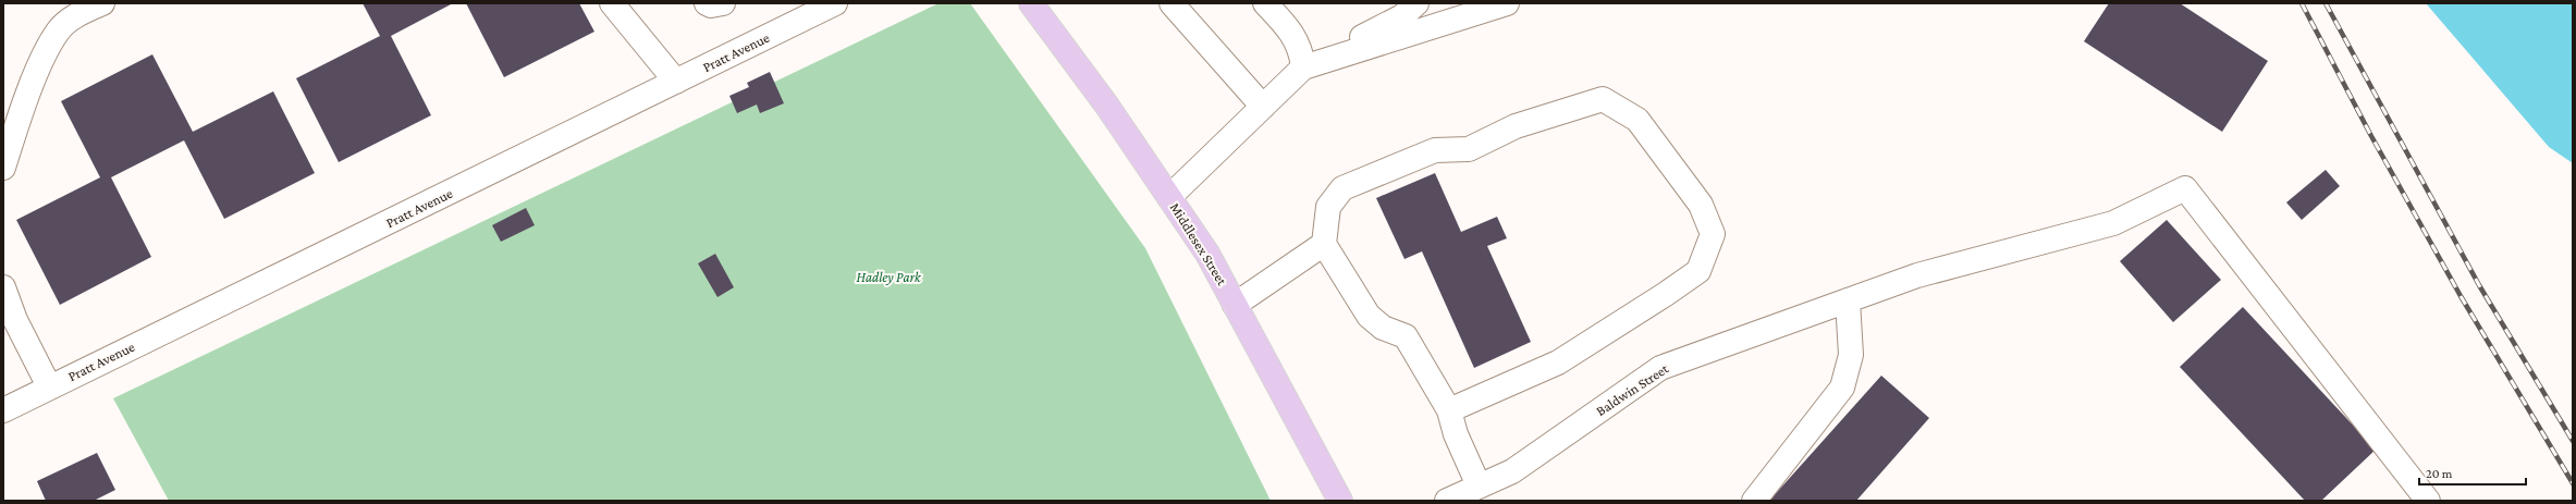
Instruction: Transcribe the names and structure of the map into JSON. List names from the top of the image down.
{
  "streets": {
    "main road": ["Middlesex Street"],
    "street": ["Pratt Avenue", "Baldwin Street"]
  },
  "parks": ["Hadley Park"],
  "scale_bar": "20 m"
}
